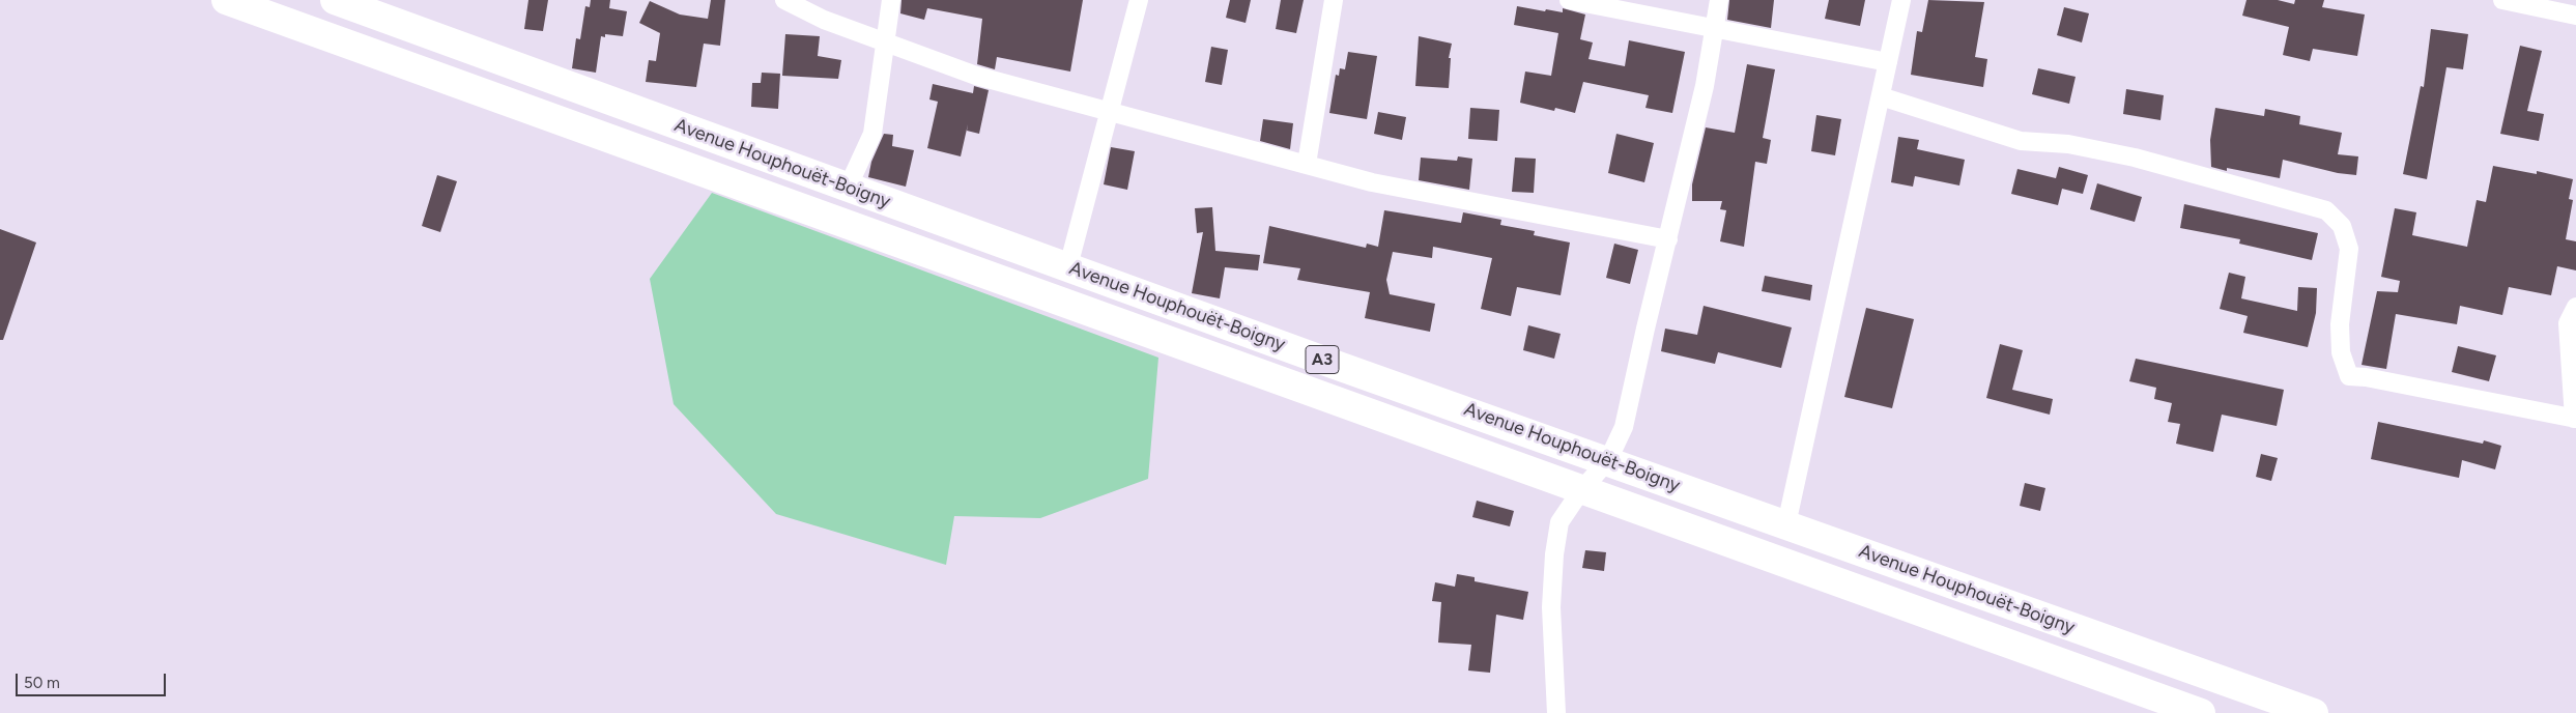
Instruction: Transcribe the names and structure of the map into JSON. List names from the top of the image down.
{
  "streets": {
    "highway": ["Avenue Houphouët-Boigny", "A3"]
  },
  "scale_bar": "50 m"
}
